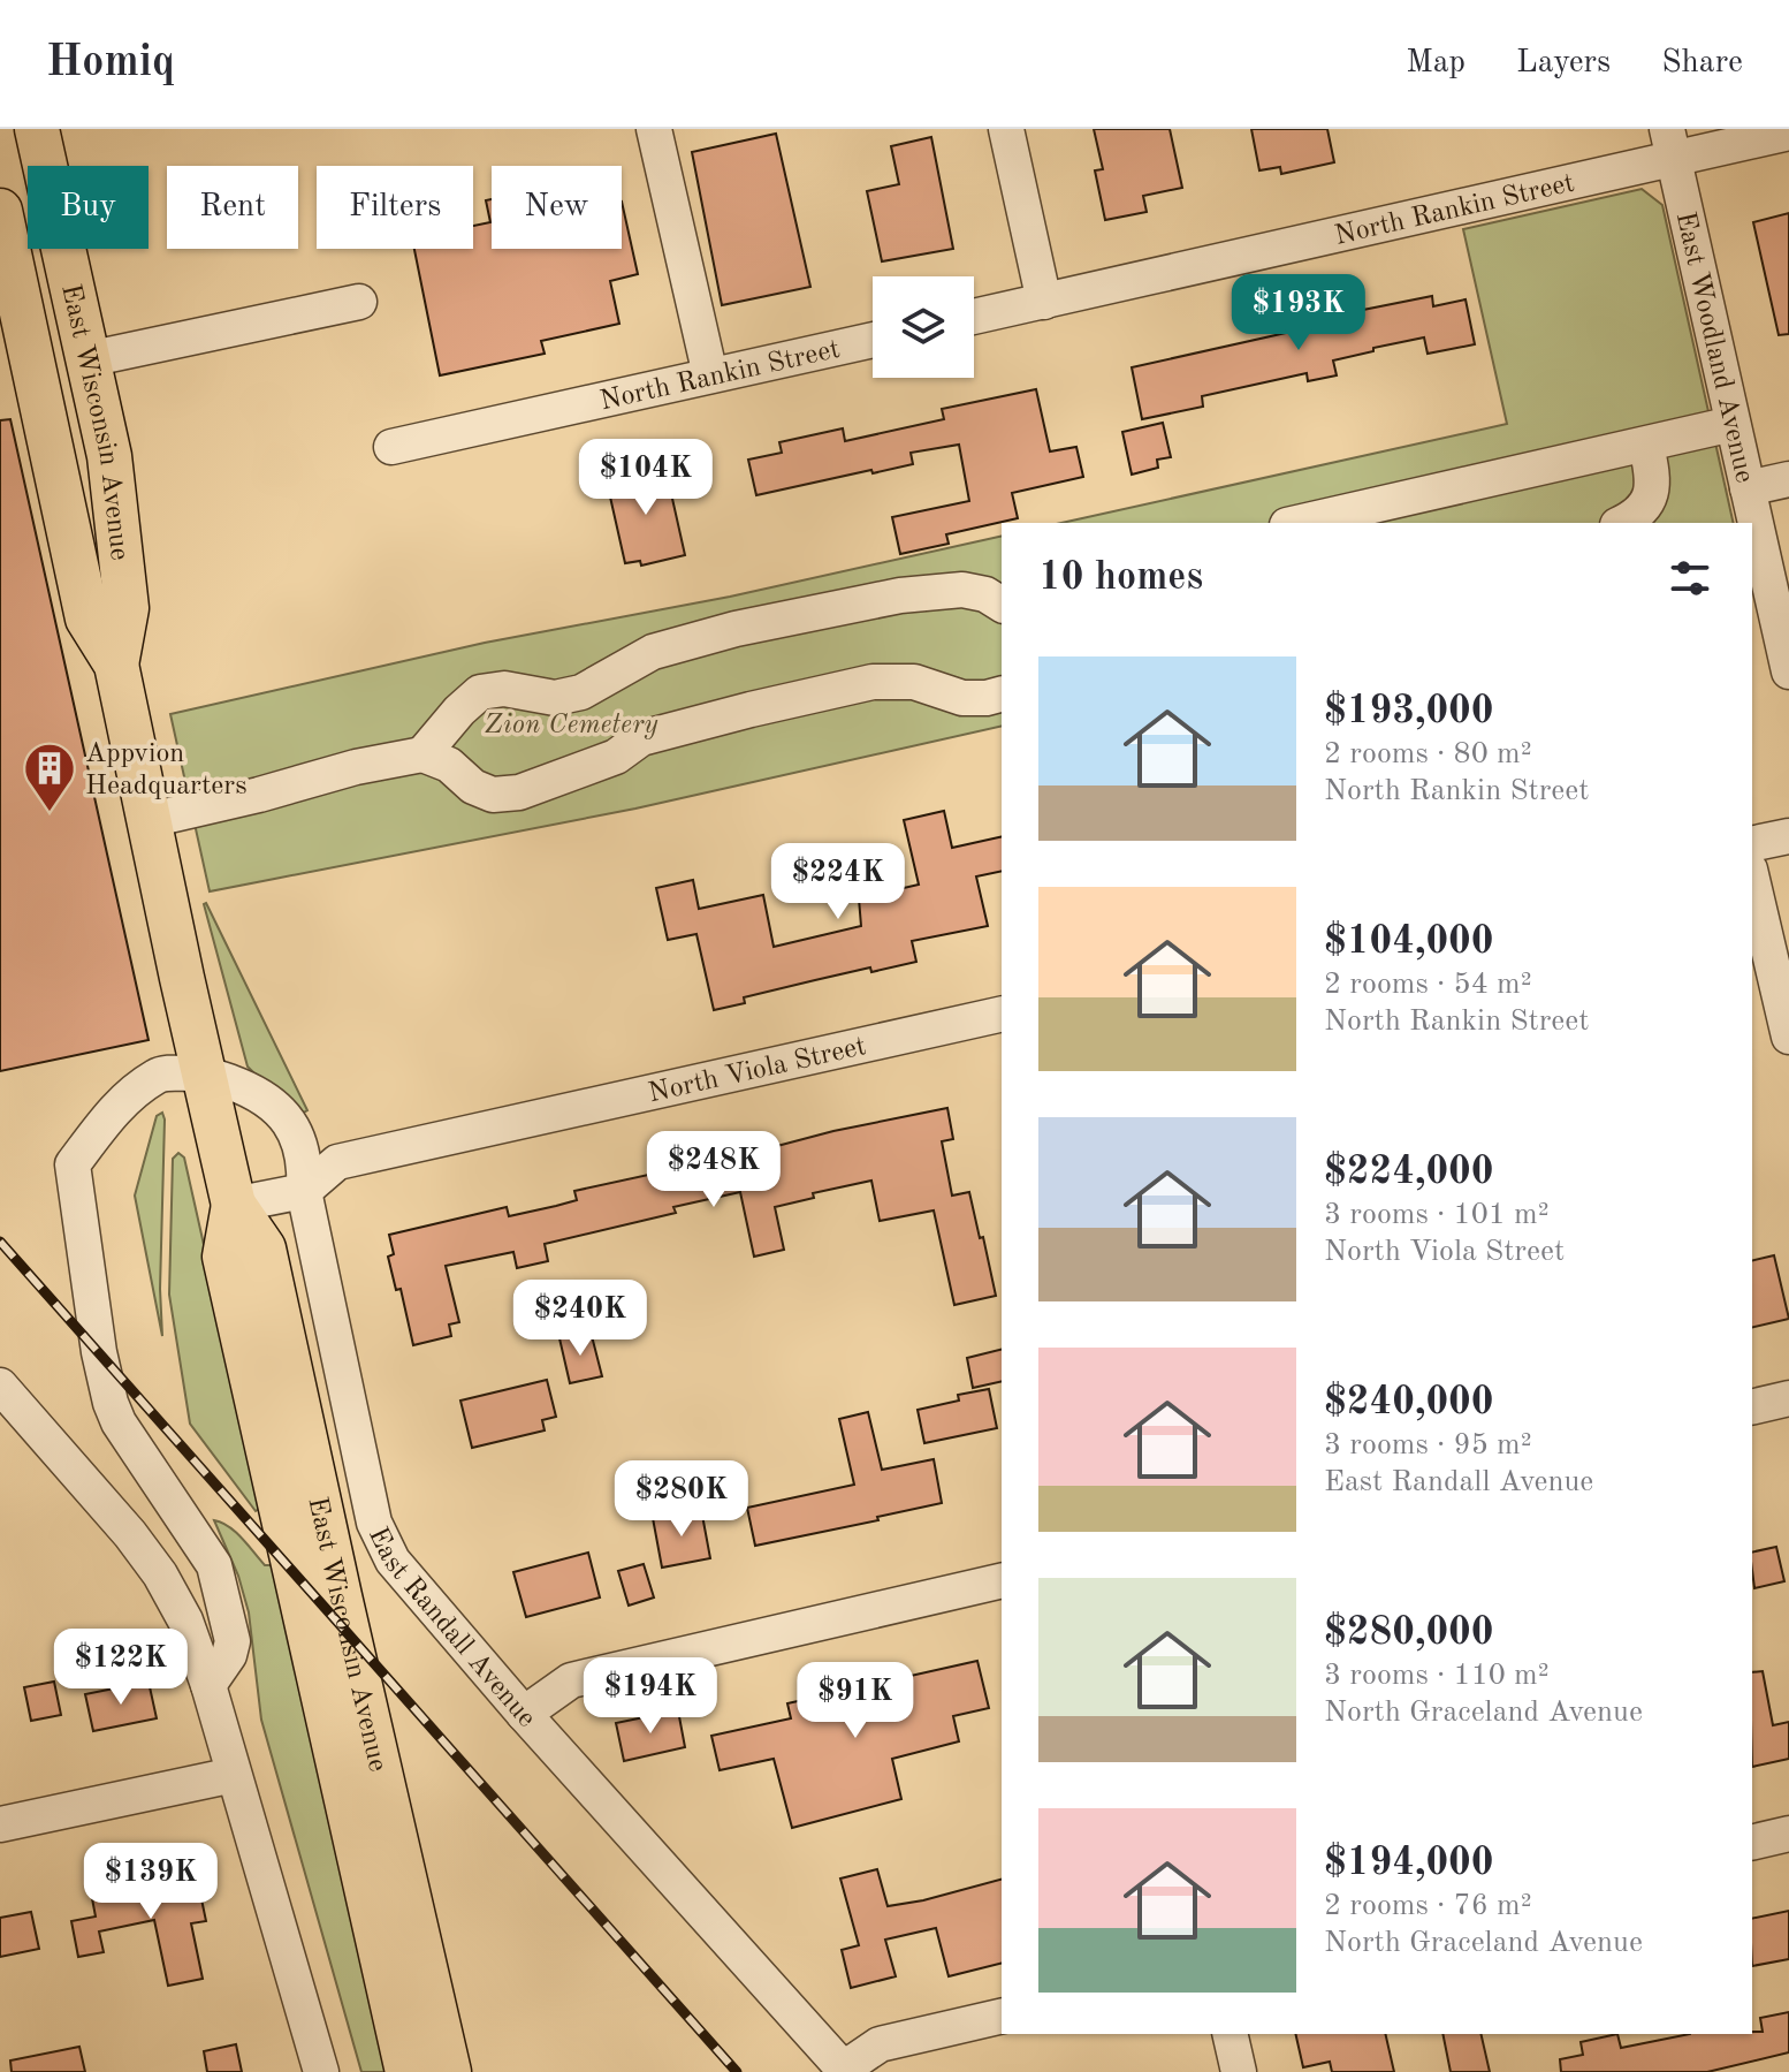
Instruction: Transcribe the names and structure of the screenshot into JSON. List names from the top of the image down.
{
  "streets": {
    "main road": ["East Wisconsin Avenue"],
    "street": [
      "North Rankin Street",
      "East Woodland Avenue",
      "North Viola Street",
      "East Randall Avenue"
    ]
  },
  "crossings": [
    ["North Rankin Street", "East Woodland Avenue"],
    ["North Viola Street", "East Randall Avenue"]
  ],
  "parks": ["Zion Cemetery"],
  "places": {
    "building": ["Appvion Headquarters"]
  },
  "page": {
    "header": "Homiq",
    "nav": ["Map", "Layers", "Share"],
    "chip": [
      "Buy",
      "Rent",
      "Filters",
      "New"
    ],
    "price": [
      "$193K",
      "$104K",
      "$224K",
      "$248K",
      "$240K",
      "$280K",
      "$122K",
      "$194K",
      "$91K",
      "$139K"
    ],
    "heading": "10 homes",
    "list": [
      {
        "name": "$193,000",
        "note": "2 rooms · 80 m² · North Rankin Street"
      },
      {
        "name": "$104,000",
        "note": "2 rooms · 54 m² · North Rankin Street"
      },
      {
        "name": "$224,000",
        "note": "3 rooms · 101 m² · North Viola Street"
      },
      {
        "name": "$240,000",
        "note": "3 rooms · 95 m² · East Randall Avenue"
      },
      {
        "name": "$280,000",
        "note": "3 rooms · 110 m² · North Graceland Avenue"
      },
      {
        "name": "$194,000",
        "note": "2 rooms · 76 m² · North Graceland Avenue"
      }
    ]
  }
}
